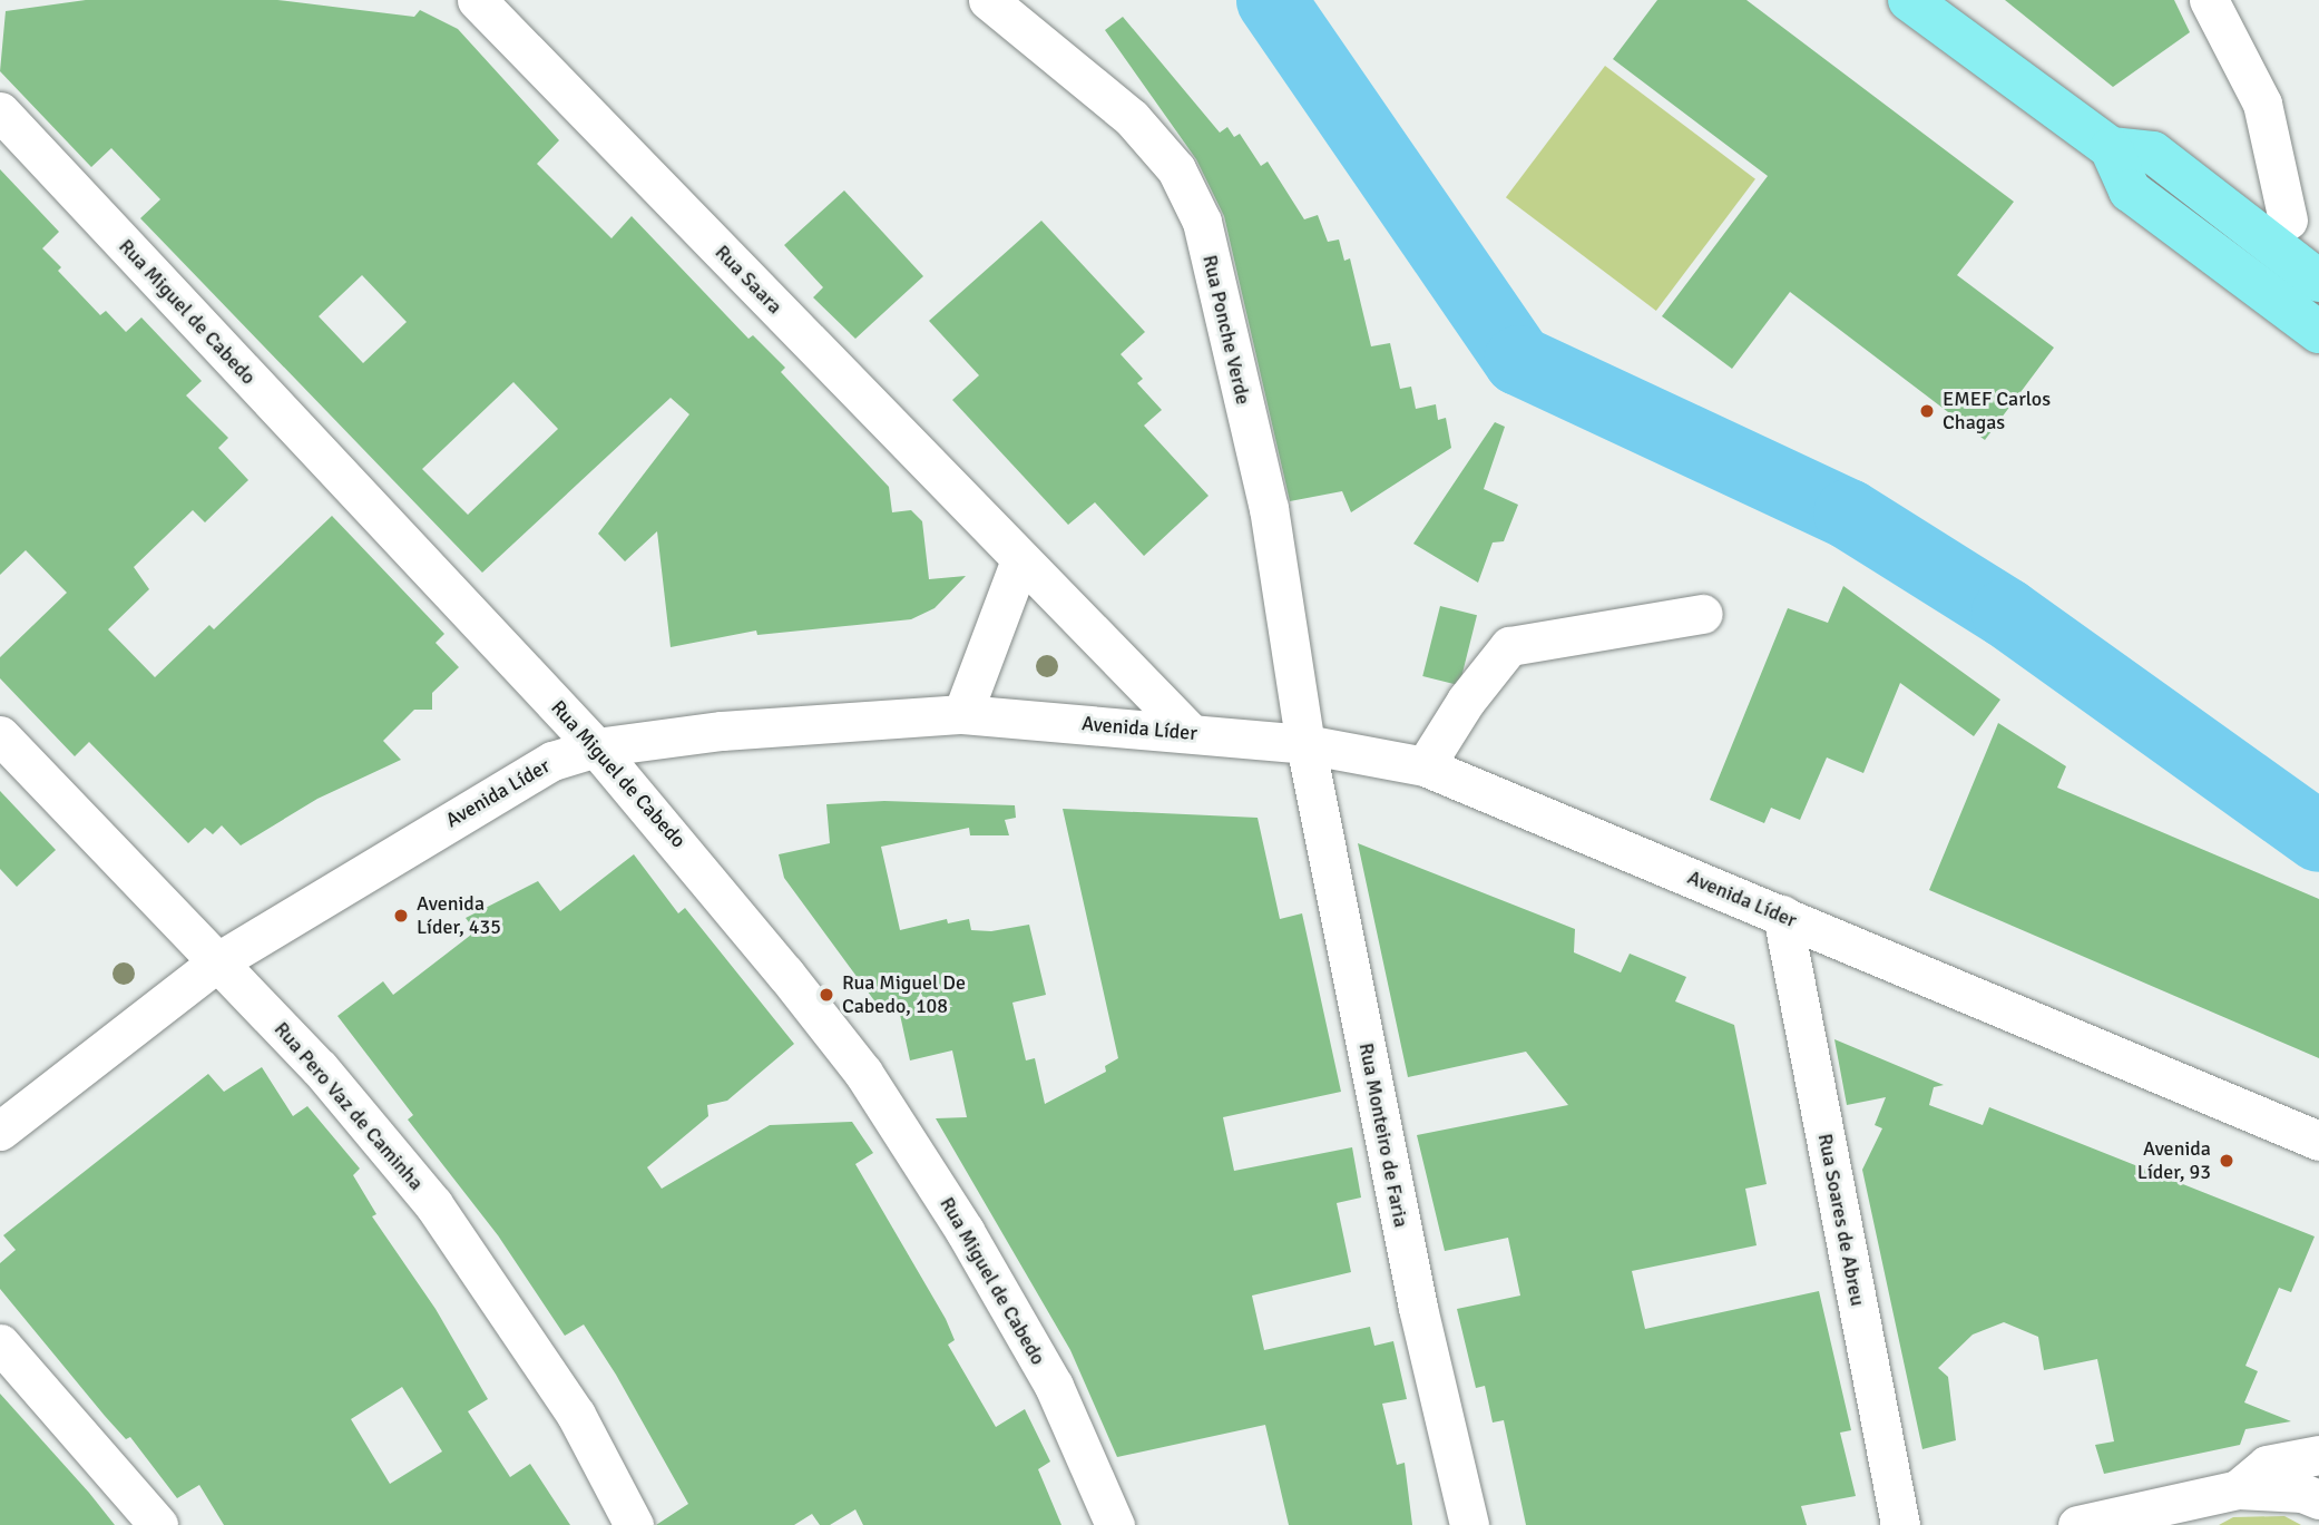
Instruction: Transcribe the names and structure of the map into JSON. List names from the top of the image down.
{
  "streets": {
    "street": [
      "Rua Saara",
      "Rua Miguel de Cabedo",
      "Rua Ponche Verde",
      "Avenida Líder",
      "Rua Pero Vaz de Caminha",
      "Rua Monteiro de Faria",
      "Rua Soares de Abreu"
    ]
  },
  "crossings": [
    ["Rua Saara", "Avenida Líder"],
    ["Rua Miguel de Cabedo", "Avenida Líder"],
    ["Rua Ponche Verde", "Avenida Líder"],
    ["Rua Ponche Verde", "Rua Monteiro de Faria"],
    ["Avenida Líder", "Rua Pero Vaz de Caminha"],
    ["Avenida Líder", "Rua Monteiro de Faria"],
    ["Avenida Líder", "Rua Soares de Abreu"]
  ],
  "places": [
    "EMEF Carlos Chagas",
    "Avenida Líder, 435",
    "Rua Miguel De Cabedo, 108",
    "Avenida Líder, 93"
  ]
}
